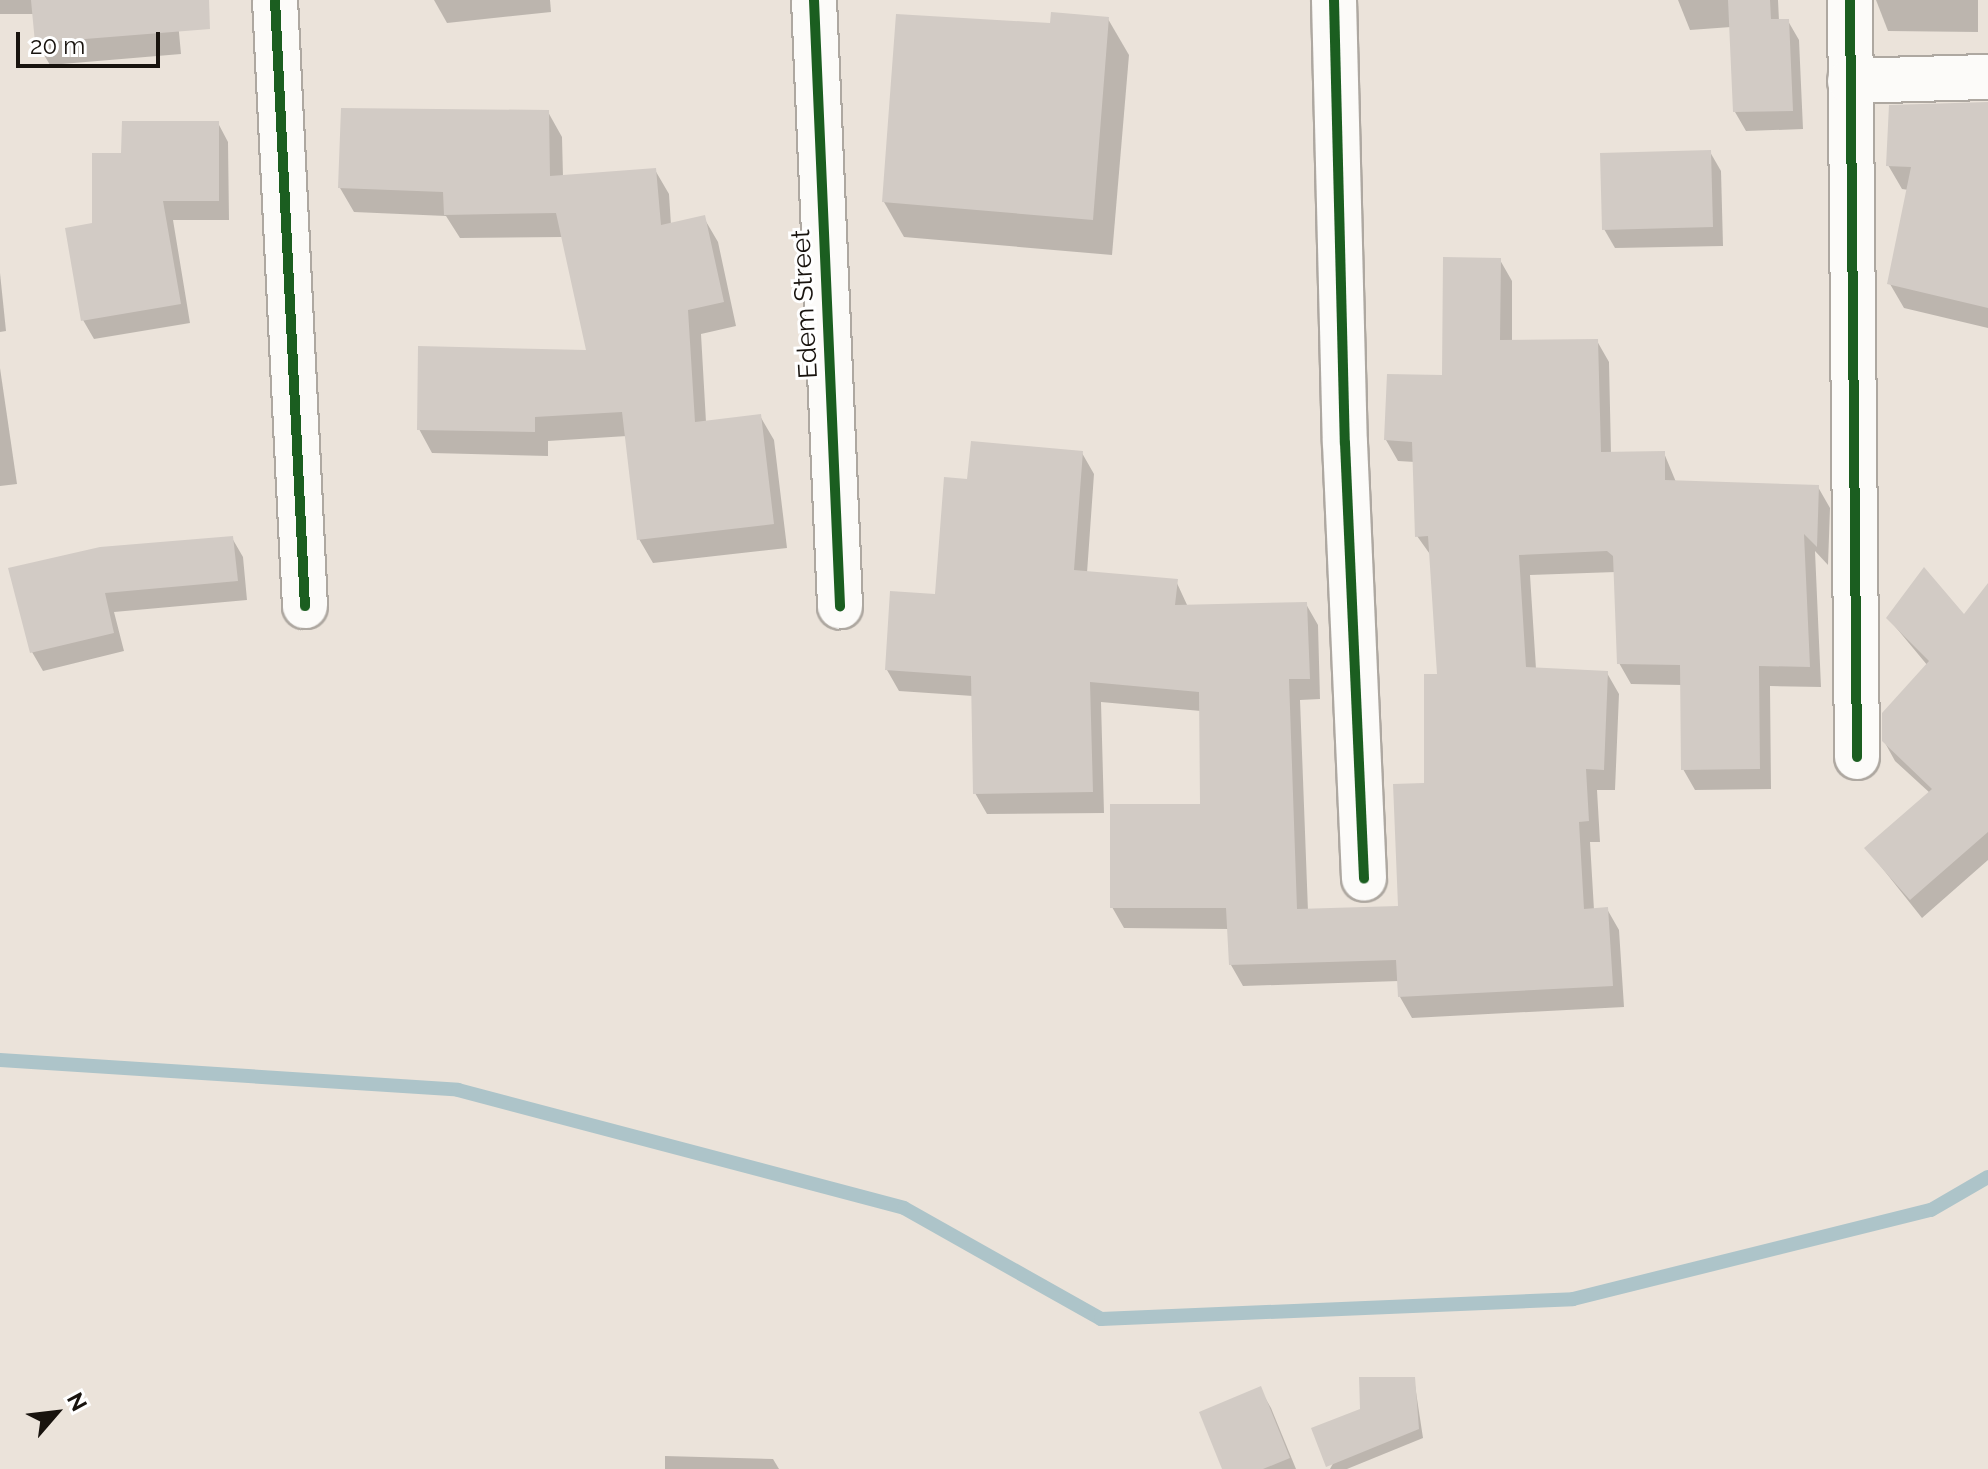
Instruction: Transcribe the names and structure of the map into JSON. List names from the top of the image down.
{
  "streets": {
    "street": ["Edem Street"]
  },
  "scale_bar": "20 m",
  "north": "top right"
}
